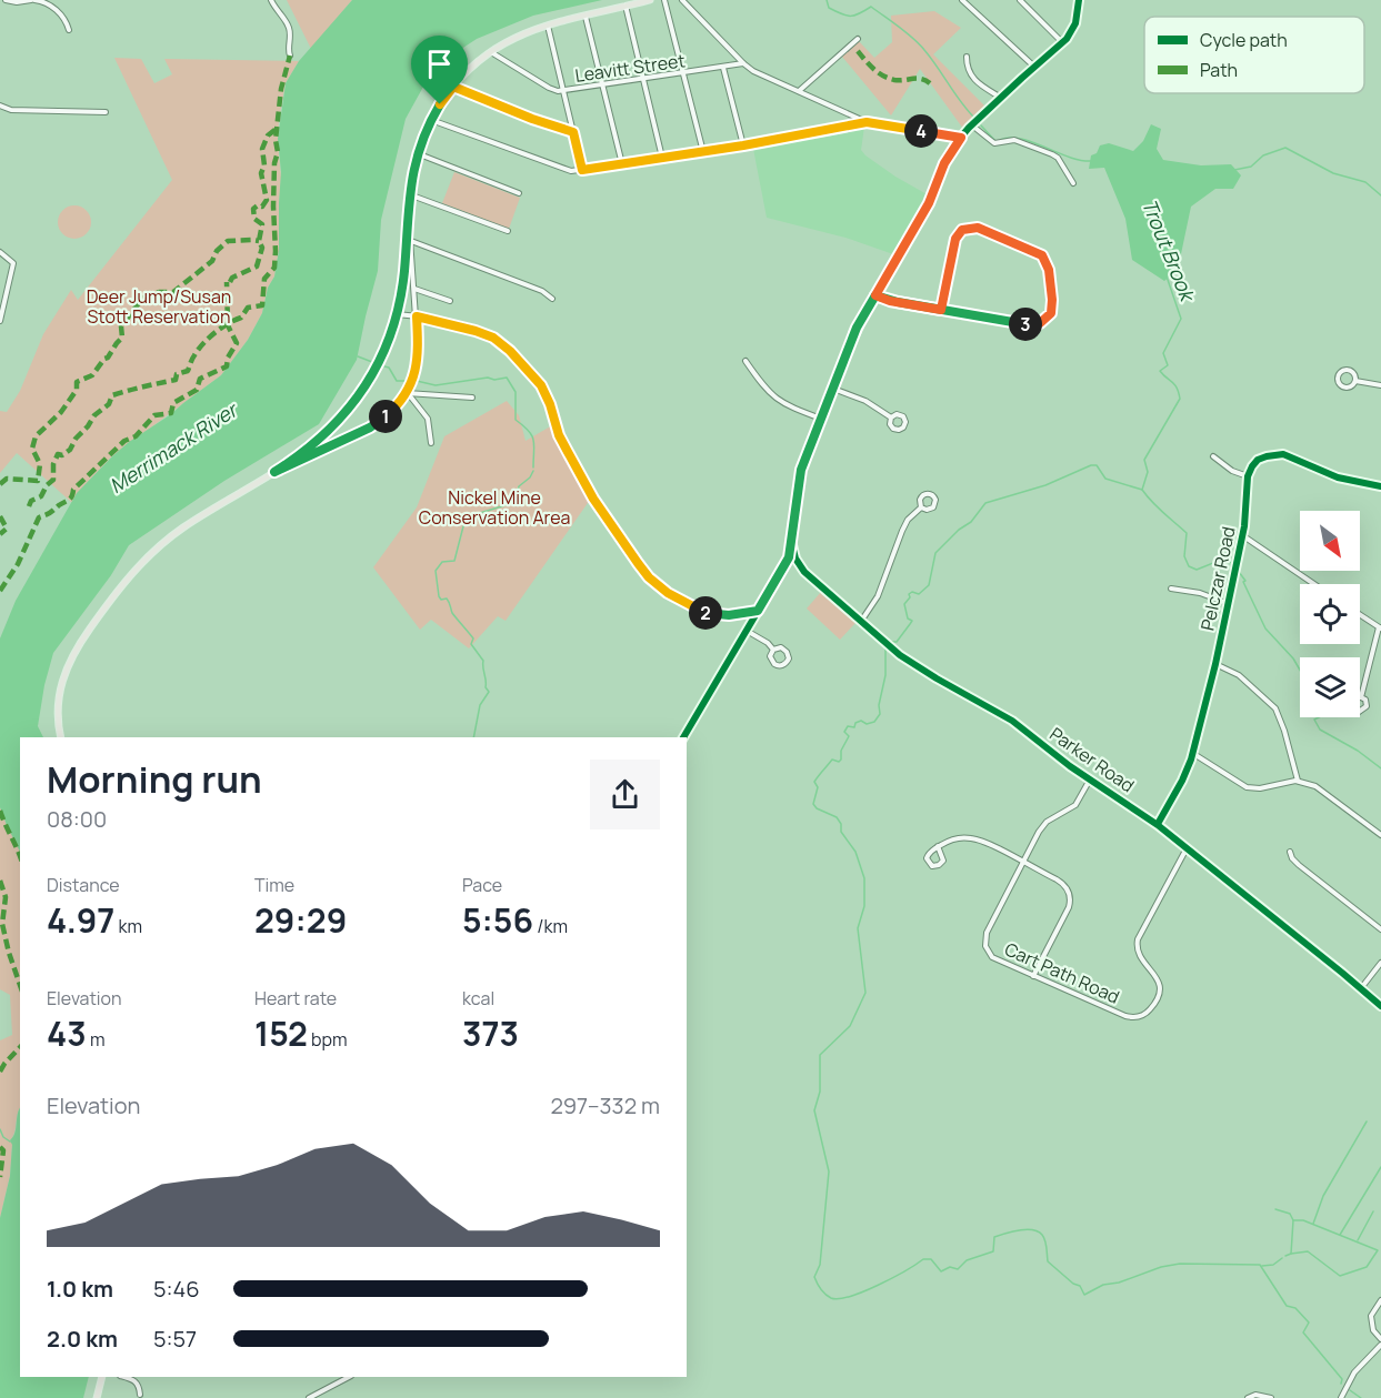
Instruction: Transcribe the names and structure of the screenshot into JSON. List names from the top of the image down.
{
  "streets": {
    "street": [
      "Leavitt Street",
      "Pelczar Road",
      "Parker Road",
      "Cart Path Road"
    ]
  },
  "crossings": [
    ["Pelczar Road", "Parker Road"],
    ["Parker Road", "Cart Path Road"]
  ],
  "water": ["Trout Brook", "Merrimack River"],
  "parks": ["Deer Jump/Susan Stott Reservation", "Nickel Mine Conservation Area"],
  "legend": ["Cycle path", "Path"],
  "north": "bottom right",
  "page": {
    "pins": [
      "4",
      "3",
      "1",
      "2"
    ],
    "heading": ["Morning run", "08:00"],
    "stats": [
      ["Distance", "4.97 km"],
      ["Time", "29:29"],
      ["Pace", "5:56 /km"],
      ["Elevation", "43 m"],
      ["Heart rate", "152 bpm"],
      ["kcal", "373"]
    ],
    "chart": ["Elevation", "297–332 m"],
    "list": [
      {
        "name": "1.0 km",
        "note": "5:46"
      },
      {
        "name": "2.0 km",
        "note": "5:57"
      }
    ]
  }
}
